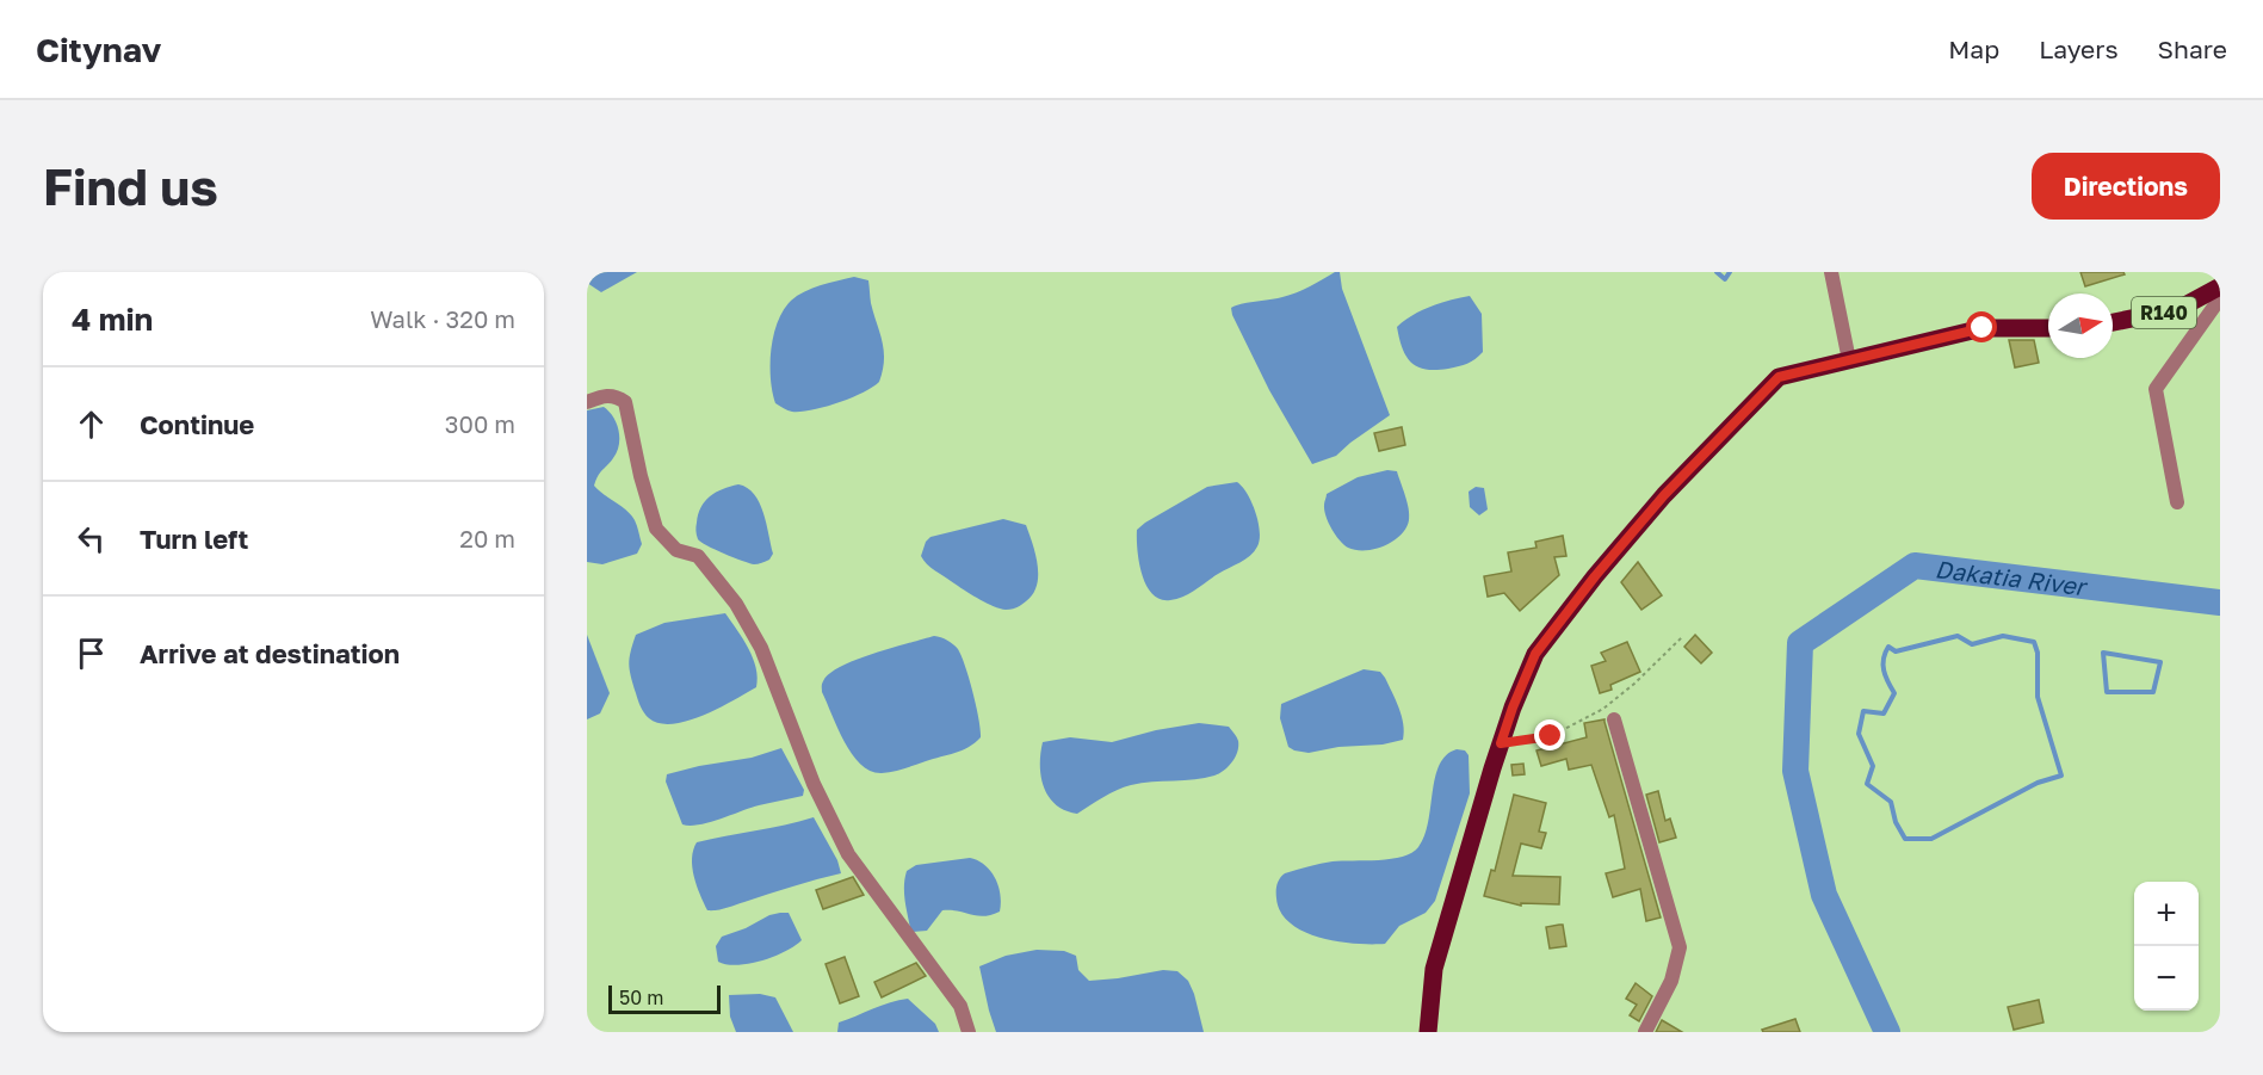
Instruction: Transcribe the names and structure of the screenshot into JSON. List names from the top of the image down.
{
  "streets": {
    "main road": ["R140"]
  },
  "water": ["Dakatia River"],
  "scale_bar": "50 m",
  "north": "right",
  "page": {
    "header": "Citynav",
    "nav": ["Map", "Layers", "Share"],
    "buttons": "Directions",
    "title": "Find us",
    "heading": ["4 min", "Walk · 320 m"],
    "list": [
      ["Continue", "300 m"],
      ["Turn left", "20 m"],
      "Arrive at destination"
    ],
    "map_buttons": ["+", "−"],
    "scale": "50 m"
  }
}
